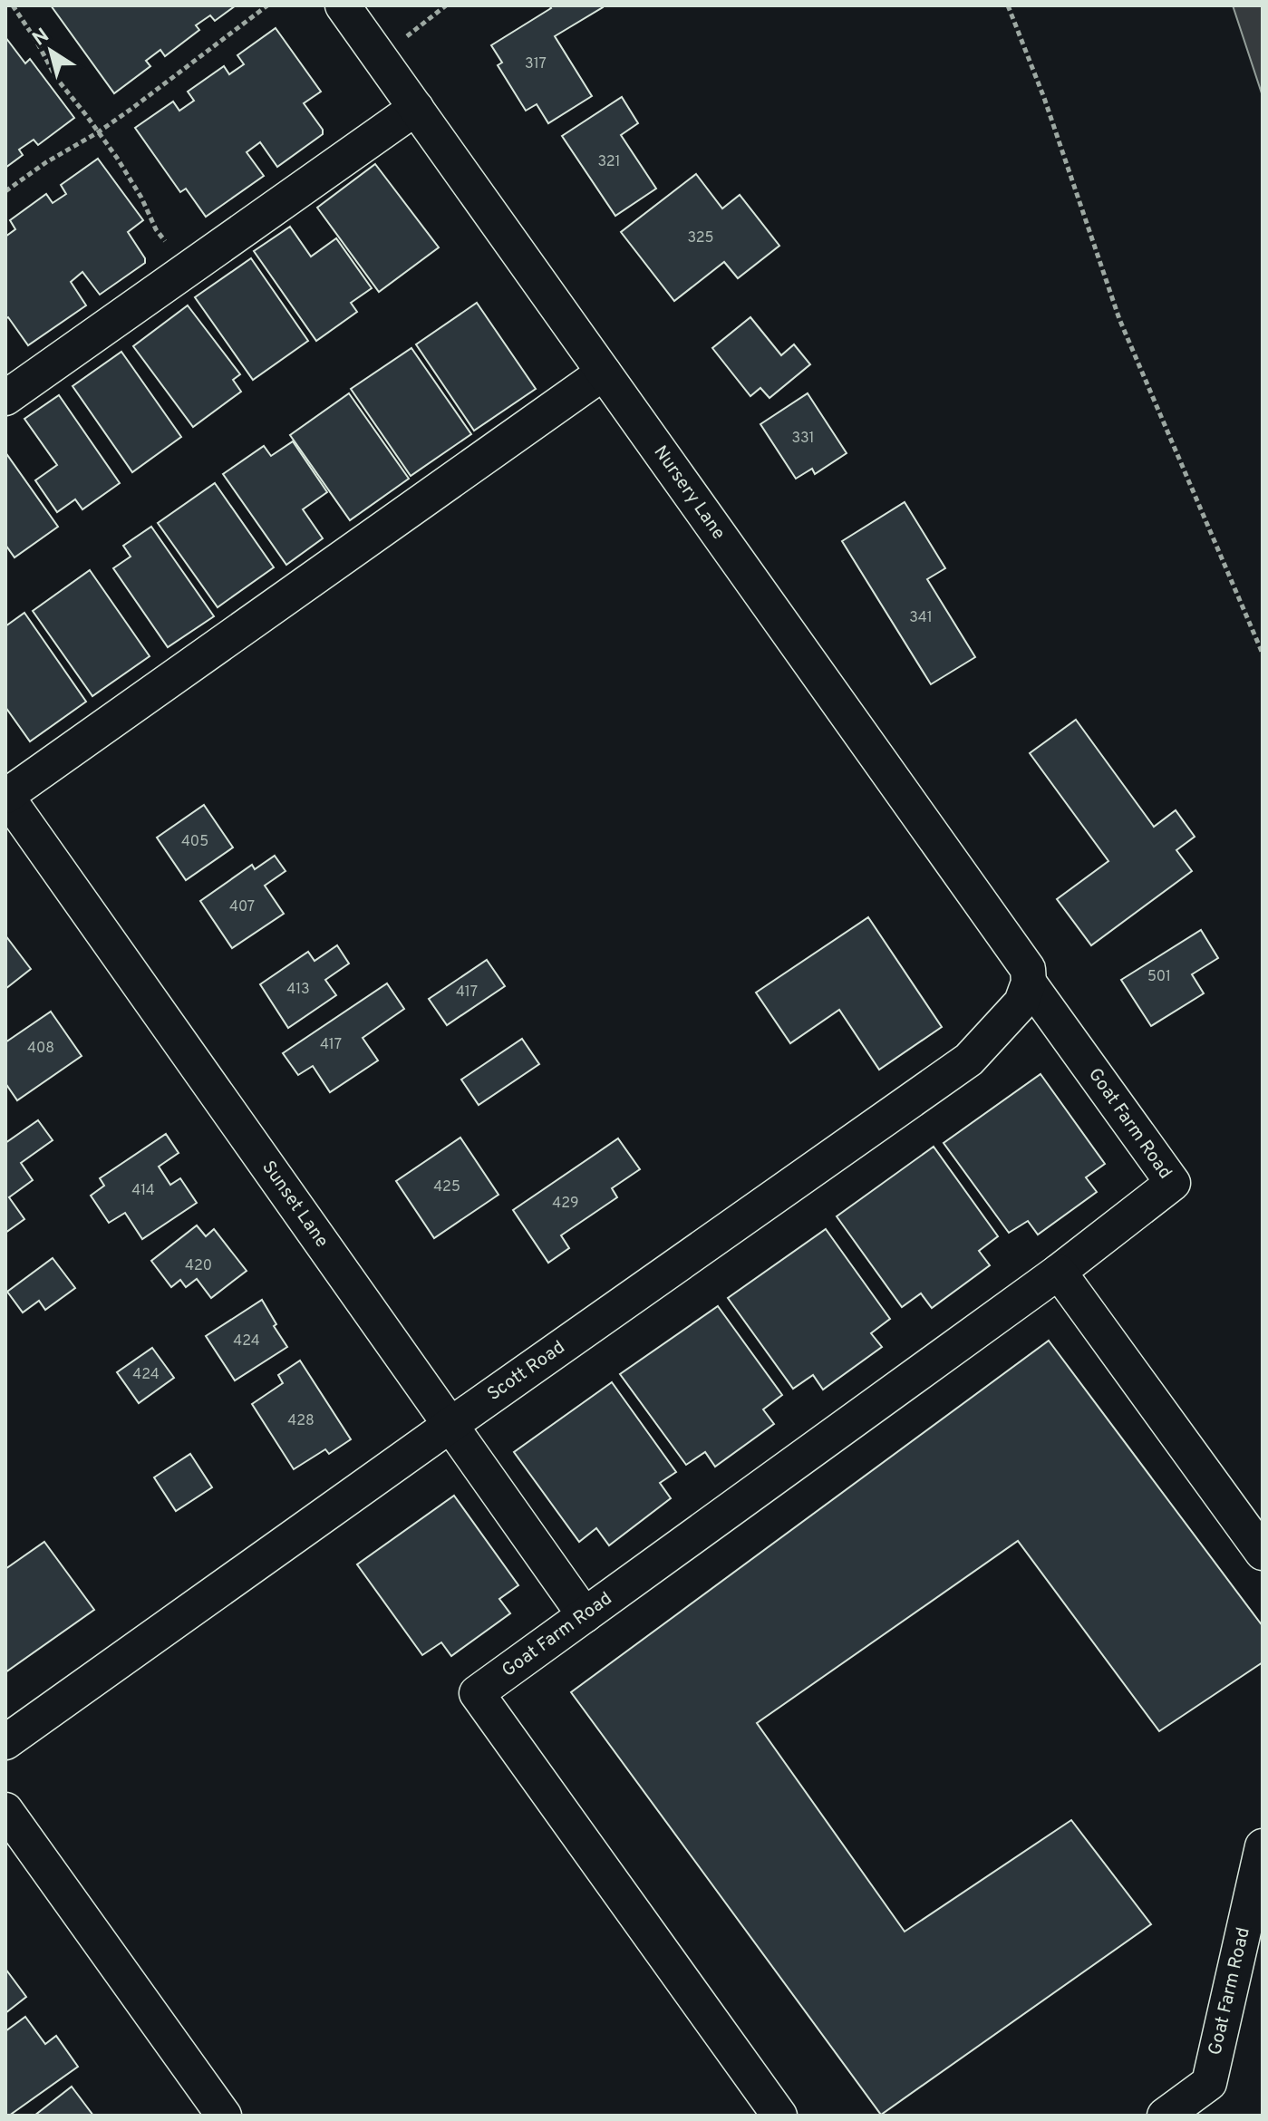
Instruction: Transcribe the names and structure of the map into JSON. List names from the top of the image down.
{
  "streets": {
    "street": [
      "Nursery Lane",
      "Goat Farm Road",
      "Sunset Lane",
      "Scott Road"
    ]
  },
  "crossings": [
    ["Nursery Lane", "Goat Farm Road"],
    ["Nursery Lane", "Scott Road"],
    ["Goat Farm Road", "Sunset Lane"],
    ["Goat Farm Road", "Scott Road"],
    ["Sunset Lane", "Scott Road"]
  ],
  "house_numbers": [
    "317",
    "321",
    "325",
    "331",
    "341",
    "405",
    "407",
    "501",
    "413",
    "417",
    "417",
    "408",
    "425",
    "414",
    "429",
    "420",
    "424",
    "424",
    "428"
  ],
  "north": "top left"
}
